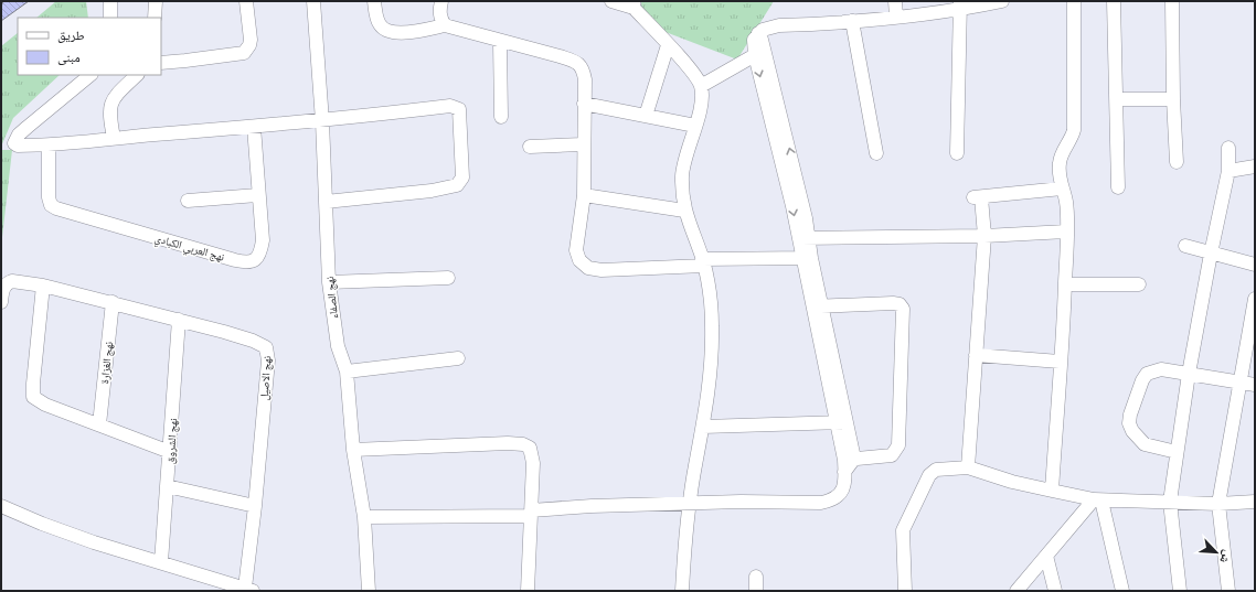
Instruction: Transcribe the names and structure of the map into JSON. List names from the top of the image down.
{
  "streets": {
    "street": [
      "نهج العربي الكبادي",
      "نهج الصفاء",
      "نهج الغزارة",
      "نهج الاصيل",
      "نهج الشروق"
    ]
  },
  "crossings": [
    ["نهج الغزارة", "نهج الاصيل"],
    ["نهج الاصيل", "نهج الشروق"]
  ],
  "legend": ["طريق", "مبنى"],
  "north": "bottom right"
}
